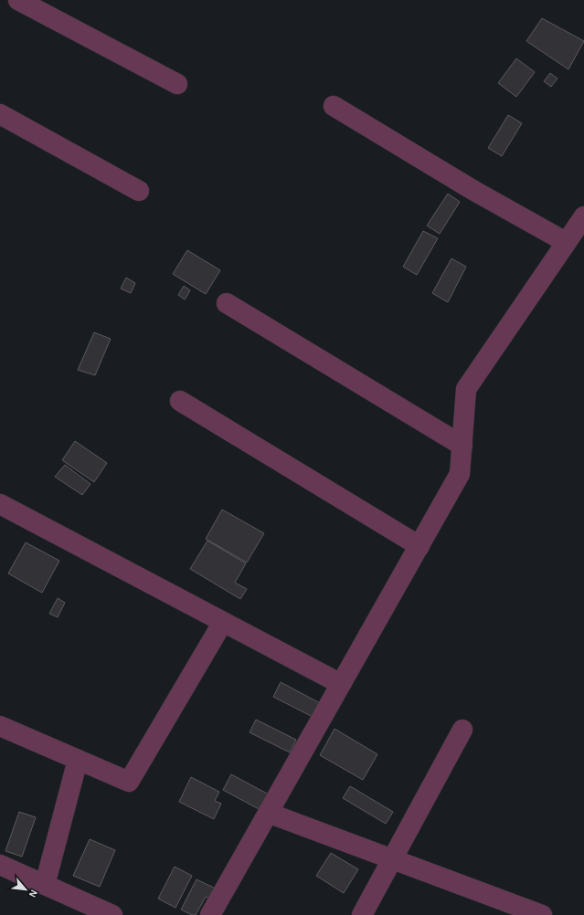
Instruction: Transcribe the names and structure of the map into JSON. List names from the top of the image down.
{
  "north": "bottom right"
}
